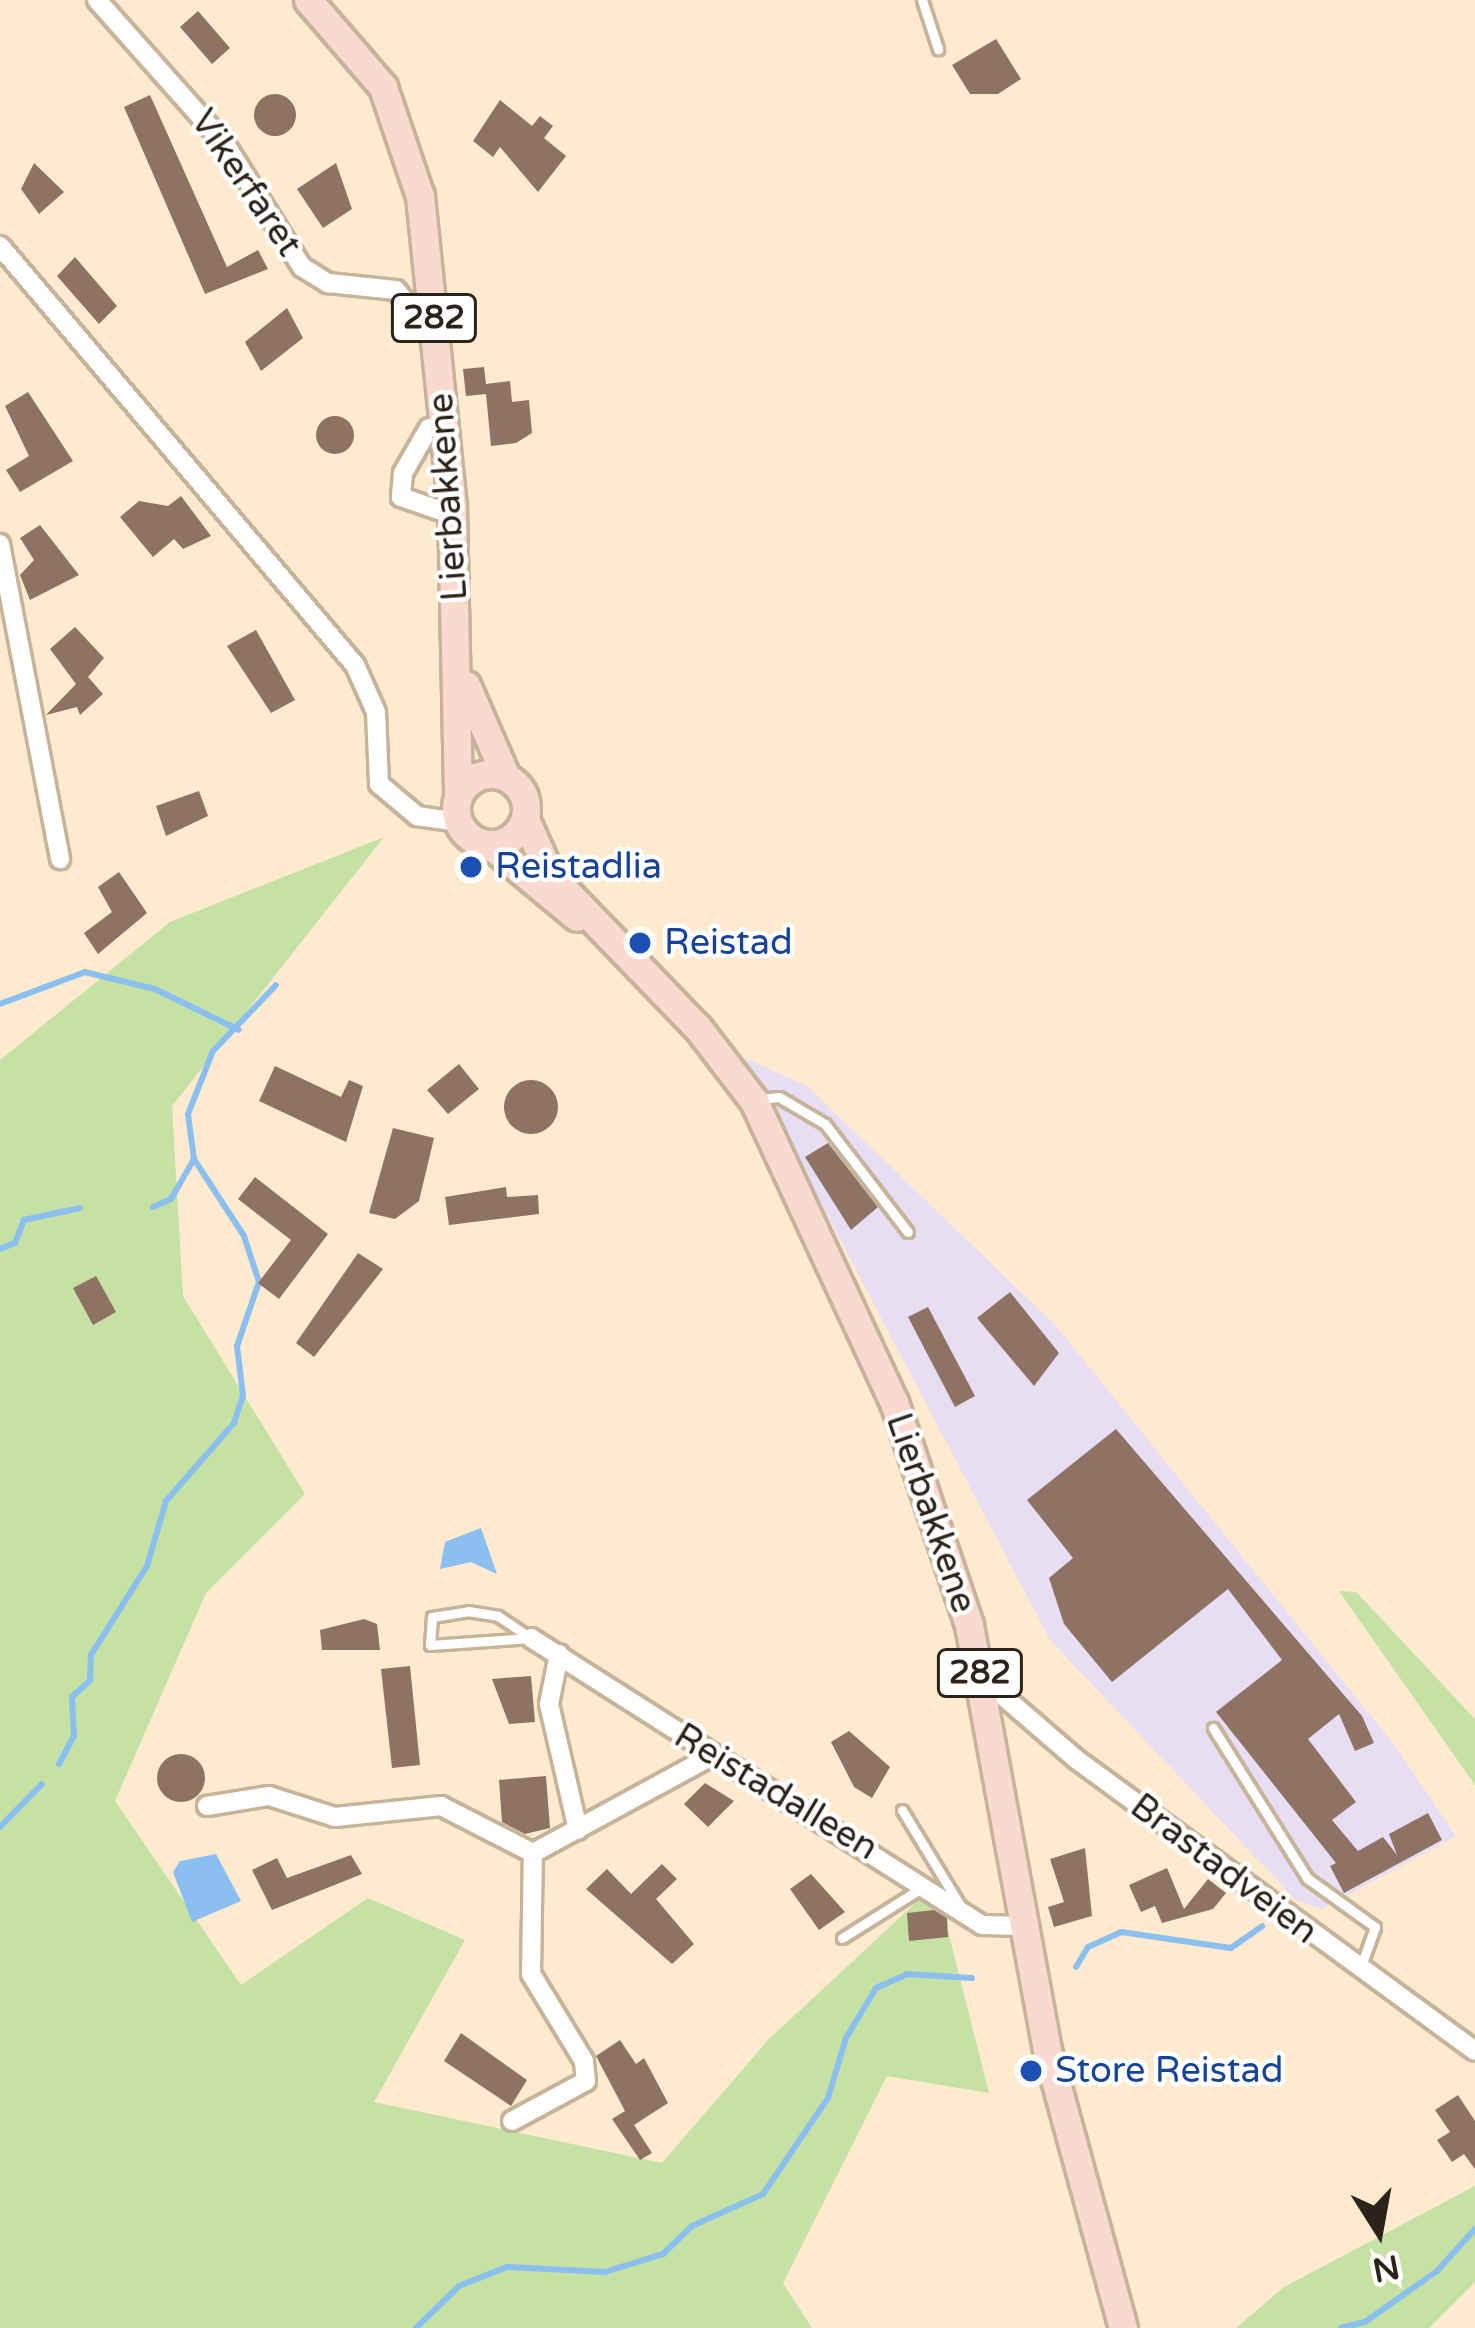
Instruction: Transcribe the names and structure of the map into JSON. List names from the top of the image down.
{
  "streets": {
    "main road": ["282", "Lierbakkene"],
    "street": ["Vikerfaret", "Reistadalleen", "Brastadveien"]
  },
  "crossings": [
    ["282", "Lierbakkene"],
    ["Lierbakkene", "Reistadalleen"],
    ["Lierbakkene", "Brastadveien"]
  ],
  "places": ["Reistadlia", "Reistad", "Store Reistad"],
  "north": "bottom"
}
